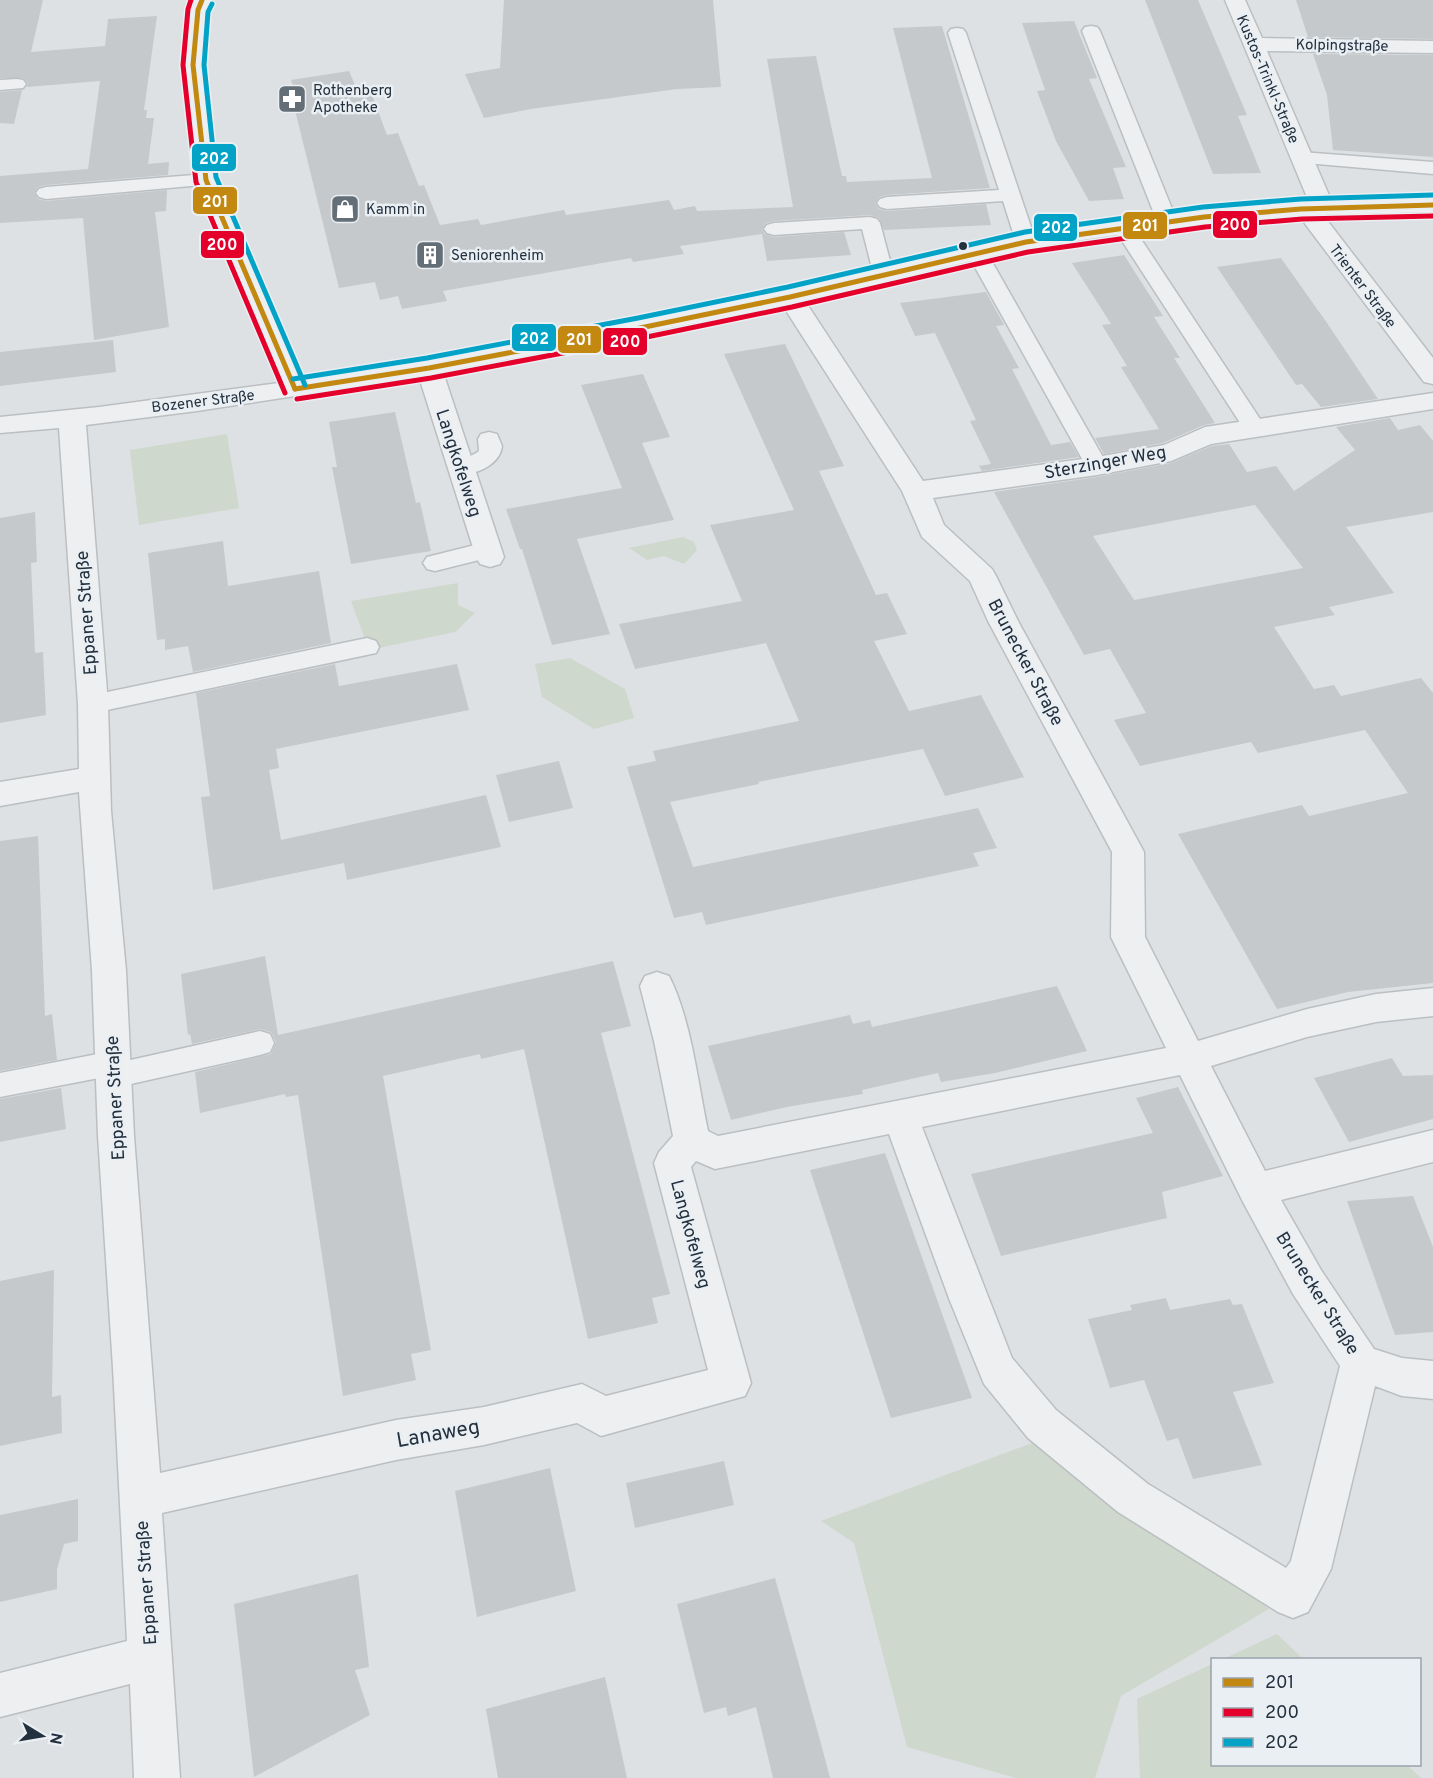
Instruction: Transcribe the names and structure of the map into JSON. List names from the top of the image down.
{
  "streets": {
    "street": [
      "Kolpingstraße",
      "Kustos-Trinkl-Straße",
      "Trienter Straße",
      "Bozener Straße",
      "Sterzinger Weg",
      "Langkofelweg",
      "Eppaner Straße",
      "Brunecker Straße",
      "Lanaweg"
    ]
  },
  "crossings": [
    ["Kolpingstraße", "Kustos-Trinkl-Straße"],
    ["Kustos-Trinkl-Straße", "Trienter Straße"],
    ["Kustos-Trinkl-Straße", "Bozener Straße"],
    ["Trienter Straße", "Bozener Straße"],
    ["Bozener Straße", "Langkofelweg"],
    ["Bozener Straße", "Eppaner Straße"],
    ["Bozener Straße", "Brunecker Straße"],
    ["Sterzinger Weg", "Brunecker Straße"],
    ["Langkofelweg", "Lanaweg"],
    ["Eppaner Straße", "Lanaweg"]
  ],
  "places": {
    "pharmacy": ["Rothenberg Apotheke"],
    "shop": ["Kamm in"],
    "building": ["Seniorenheim"]
  },
  "lines": ["transit line 201", "transit line 200", "transit line 202"],
  "legend": ["201", "200", "202"],
  "north": "right"
}
